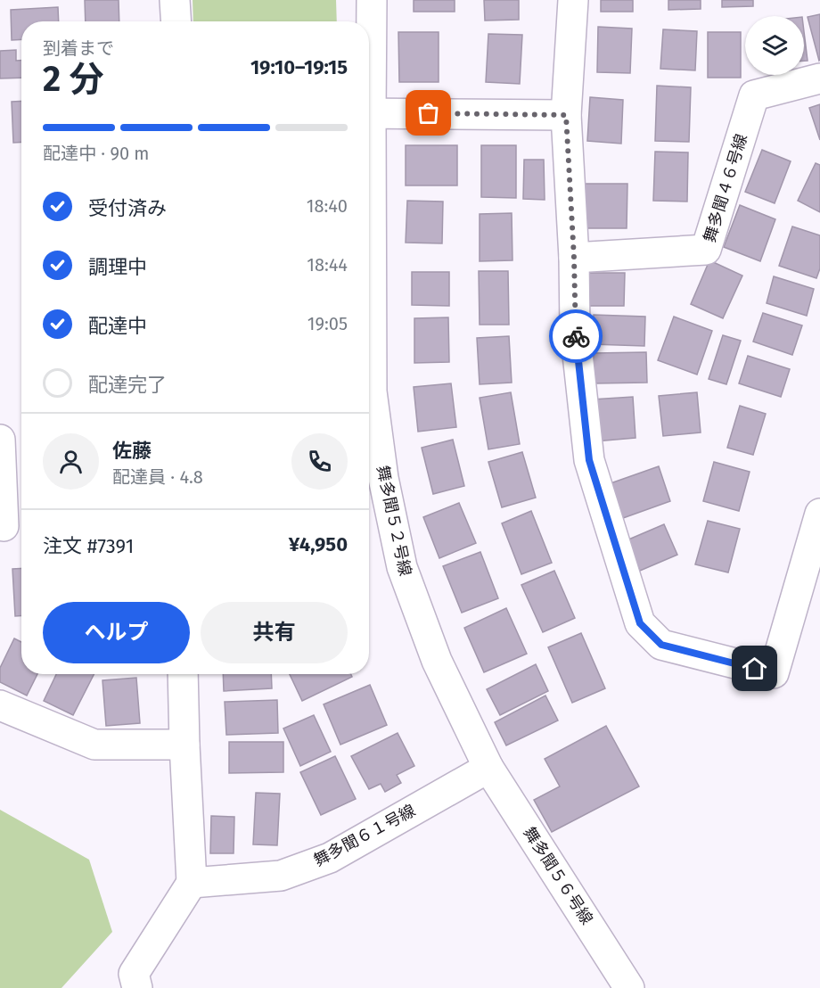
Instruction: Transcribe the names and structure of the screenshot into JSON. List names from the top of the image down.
{
  "streets": {
    "street": [
      "舞多聞４６号線",
      "舞多聞５２号線",
      "舞多聞６１号線",
      "舞多聞５６号線"
    ]
  },
  "crossings": [
    ["舞多聞５２号線", "舞多聞６１号線"],
    ["舞多聞５２号線", "舞多聞５６号線"],
    ["舞多聞６１号線", "舞多聞５６号線"]
  ],
  "page": {
    "heading": ["2 分", "到着まで", "19:10–19:15"],
    "panel": [
      "佐藤",
      "配達員 · 4.8",
      "注文 #7391",
      "¥4,950"
    ],
    "bar": "配達中 · 90 m",
    "list": [
      ["受付済み", "18:40"],
      ["調理中", "18:44"],
      ["配達中", "19:05"],
      "配達完了"
    ],
    "buttons": ["ヘルプ", "共有"]
  }
}
